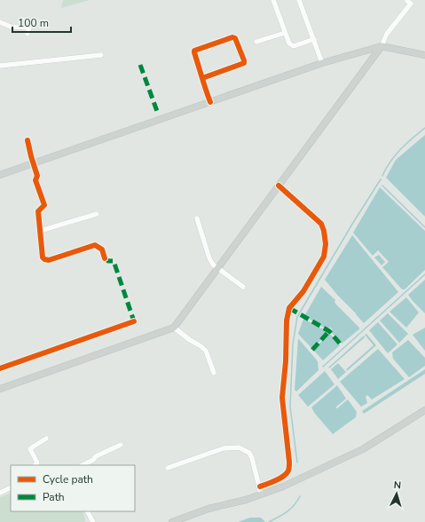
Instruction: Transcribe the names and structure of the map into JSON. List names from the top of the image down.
{
  "legend": ["Cycle path", "Path"],
  "scale_bar": "100 m",
  "north": "top"
}
